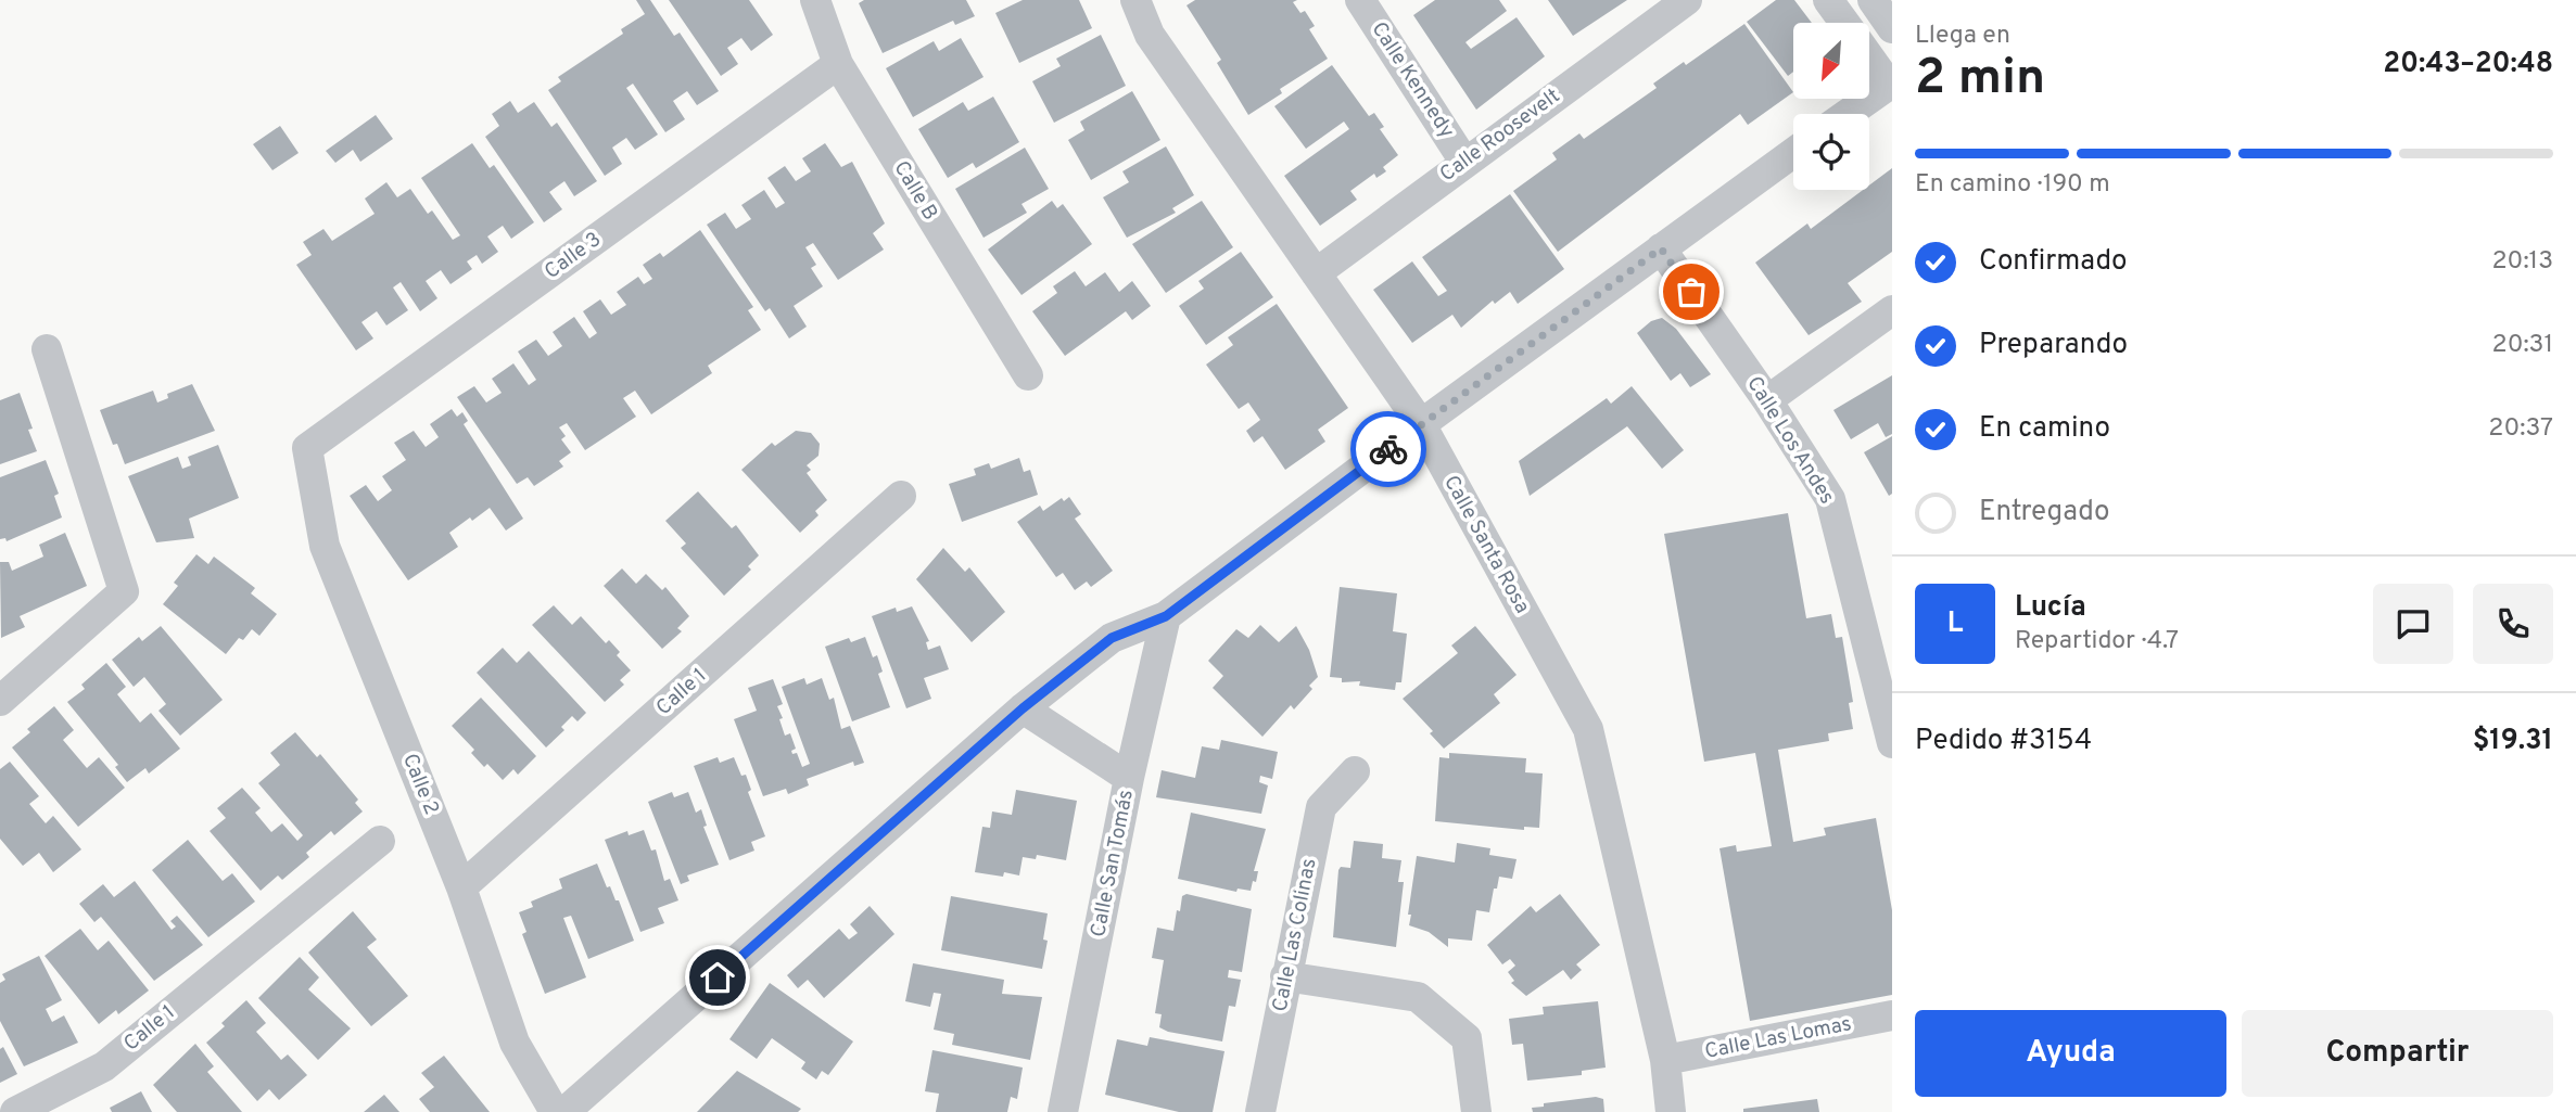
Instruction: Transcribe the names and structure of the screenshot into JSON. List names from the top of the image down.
{
  "streets": {
    "street": [
      "Calle Kennedy",
      "Calle Roosevelt",
      "Calle B",
      "Calle 3",
      "Calle Los Andes",
      "Calle Santa Rosa",
      "Calle 1",
      "Calle 2",
      "Calle San Tomás",
      "Calle Las Colinas",
      "Calle Las Lomas"
    ]
  },
  "crossings": [
    ["Calle Kennedy", "Calle Roosevelt"],
    ["Calle Roosevelt", "Calle Santa Rosa"],
    ["Calle B", "Calle 3"],
    ["Calle 3", "Calle 2"],
    ["Calle Santa Rosa", "Calle Las Lomas"],
    ["Calle 1", "Calle 2"]
  ],
  "north": "bottom left",
  "page": {
    "heading": ["2 min", "Llega en", "20:43–20:48"],
    "panel": [
      "Lucía",
      "Repartidor · 4.7",
      "Pedido #3154",
      "$19.31"
    ],
    "bar": "En camino · 190 m",
    "list": [
      ["Confirmado", "20:13"],
      ["Preparando", "20:31"],
      ["En camino", "20:37"],
      "Entregado"
    ],
    "round": "L",
    "buttons": ["Ayuda", "Compartir"]
  }
}
